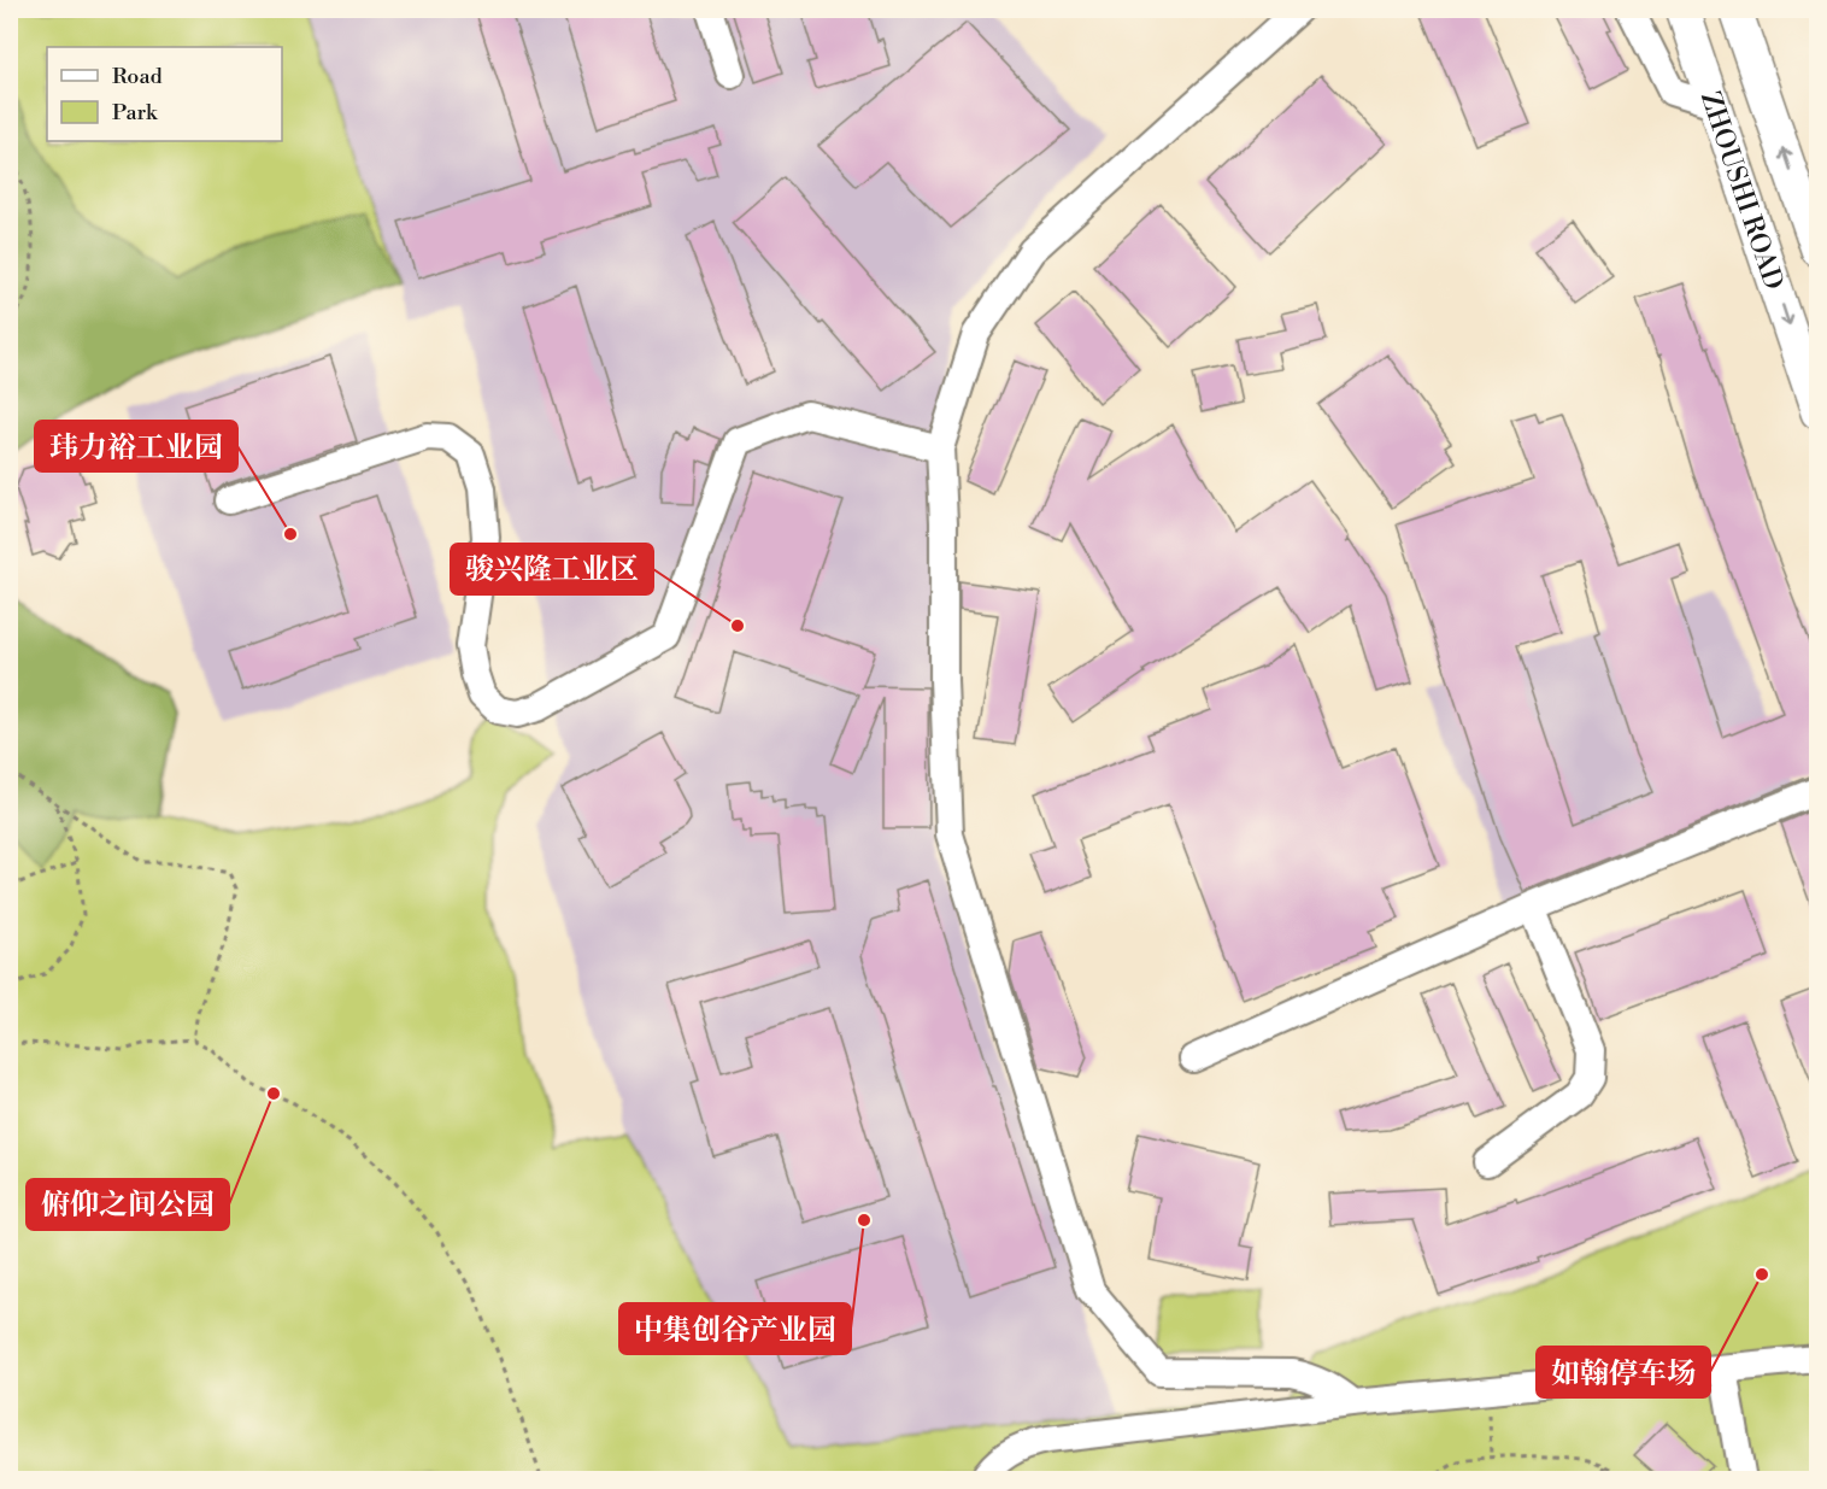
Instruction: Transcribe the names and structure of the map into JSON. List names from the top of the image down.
{
  "streets": {
    "main road": ["ZHOUSHI ROAD"]
  },
  "places": [
    "玮力裕工业园",
    "骏兴隆工业区",
    "俯仰之间公园",
    "中集创谷产业园",
    "如翰停车场"
  ],
  "legend": ["Road", "Park"]
}
